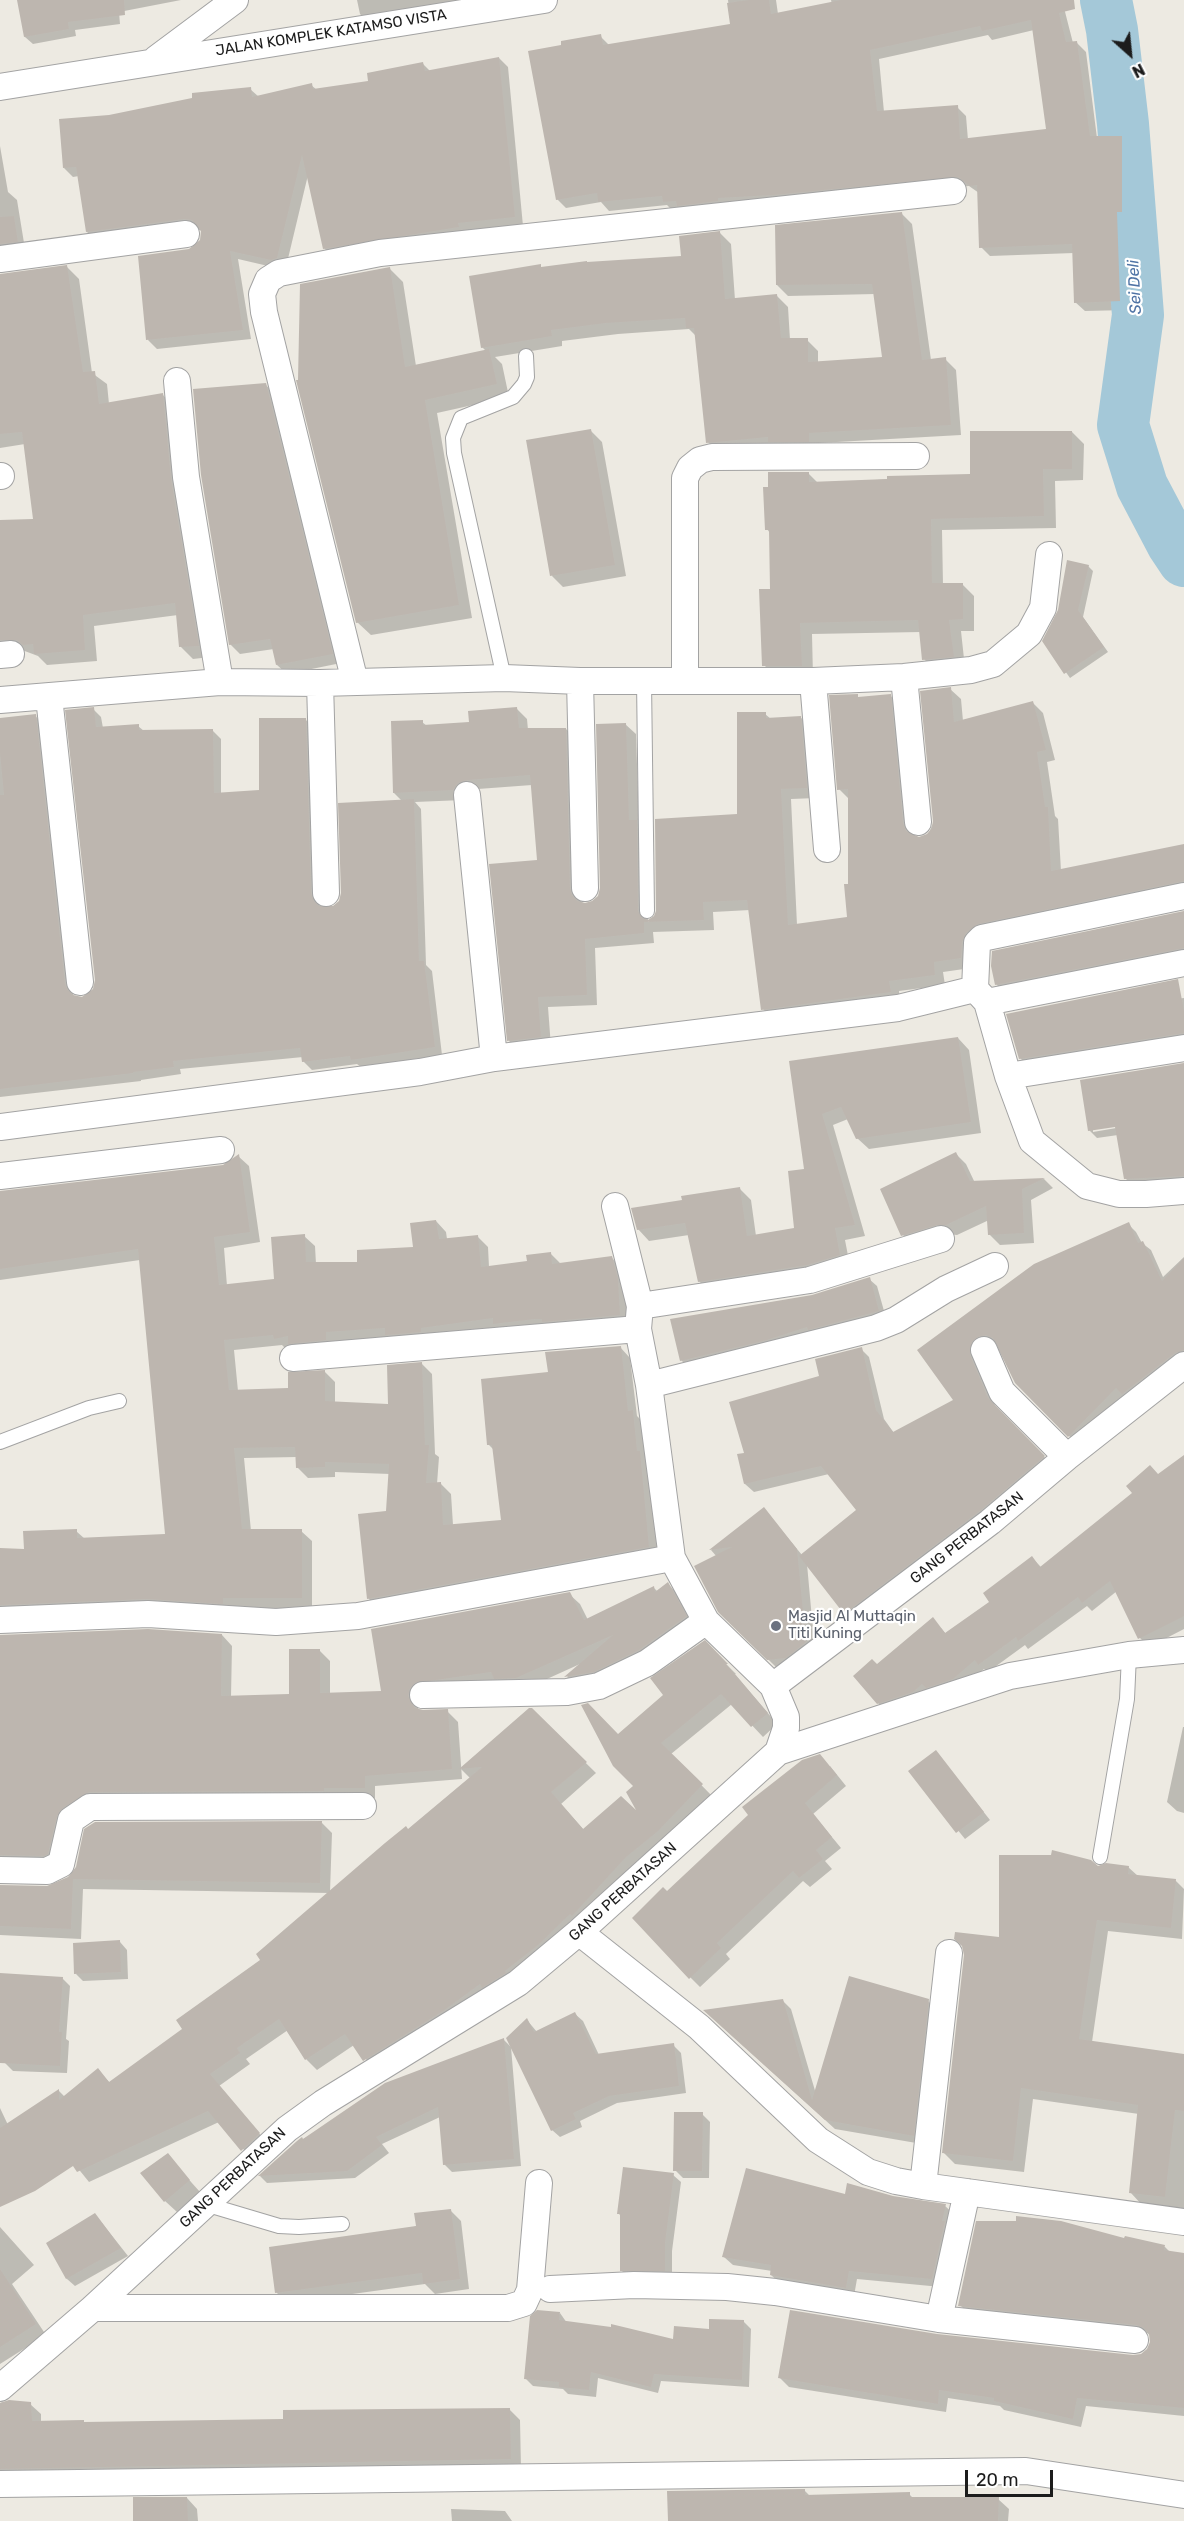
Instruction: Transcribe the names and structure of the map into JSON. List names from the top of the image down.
{
  "streets": {
    "street": ["JALAN KOMPLEK KATAMSO VISTA", "GANG PERBATASAN"]
  },
  "water": ["Sei Deli"],
  "places": ["Masjid Al Muttaqin Titi Kuning"],
  "scale_bar": "20 m",
  "north": "bottom right"
}
